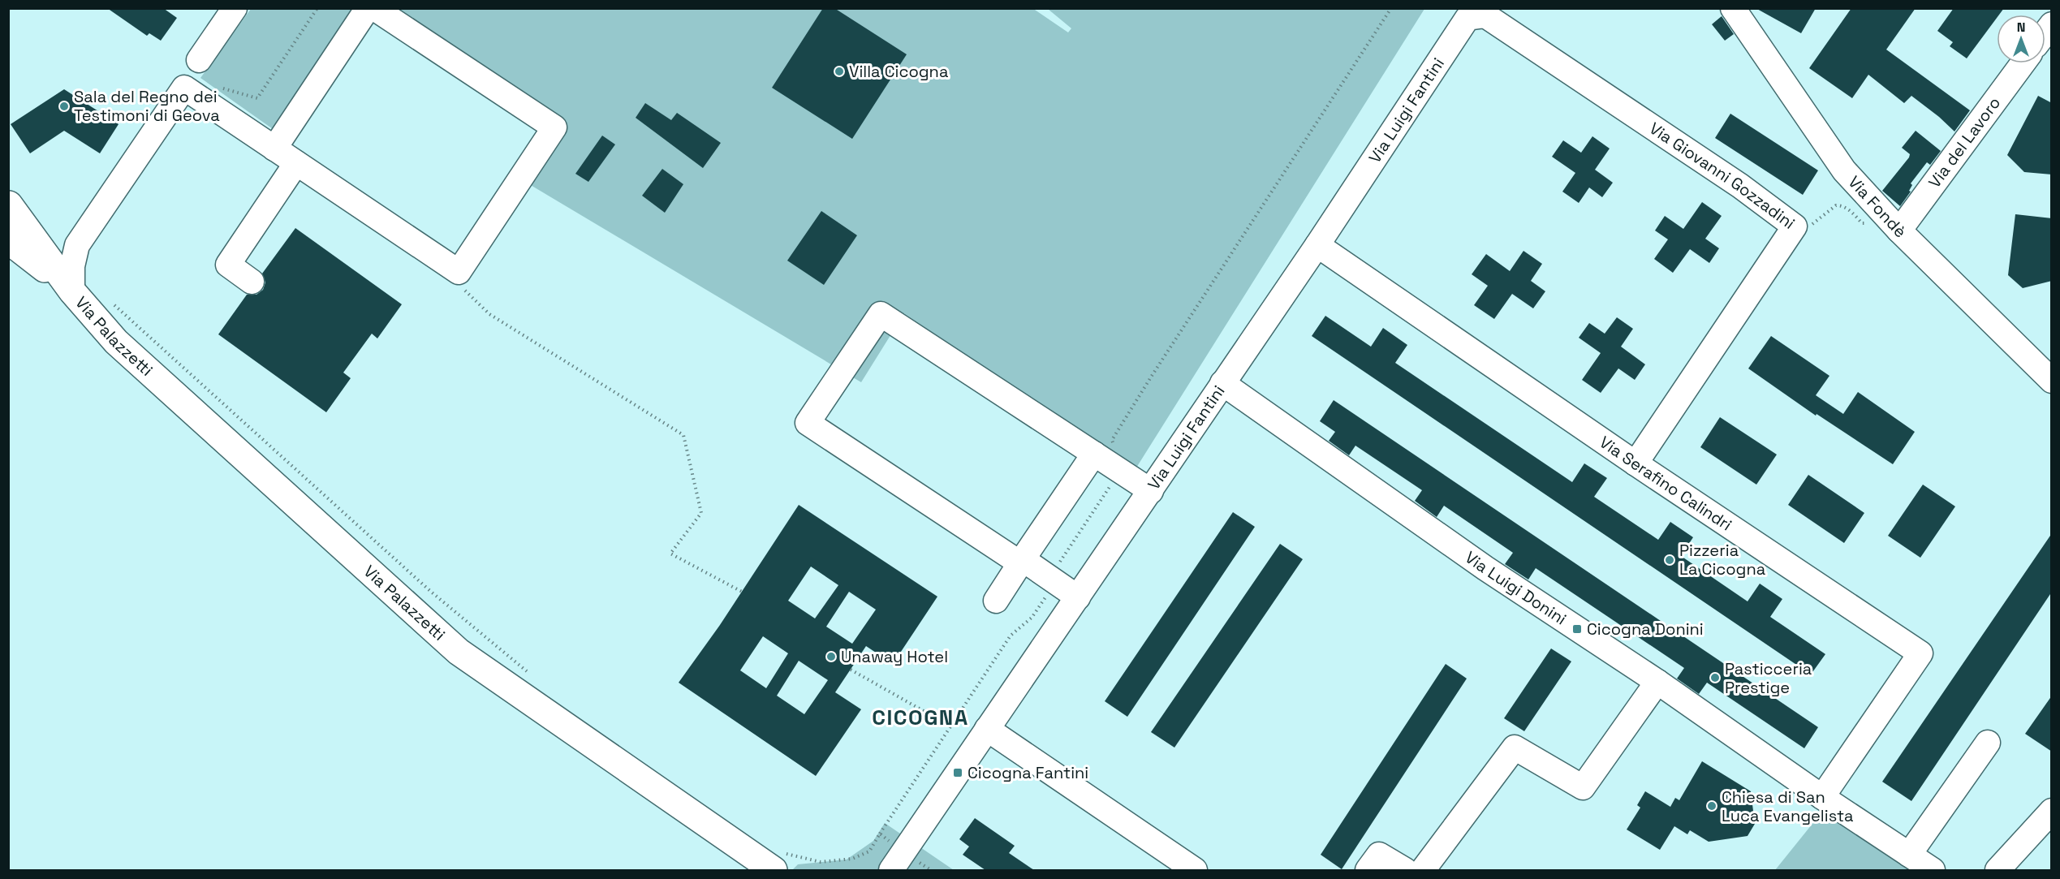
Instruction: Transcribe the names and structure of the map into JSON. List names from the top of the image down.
{
  "streets": {
    "main road": ["Via Palazzetti"],
    "street": [
      "Via Luigi Fantini",
      "Via del Lavoro",
      "Via Giovanni Gozzadini",
      "Via Fondè",
      "Via Serafino Calindri",
      "Via Luigi Donini"
    ]
  },
  "crossings": [
    ["Via Luigi Fantini", "Via Giovanni Gozzadini"],
    ["Via Luigi Fantini", "Via Serafino Calindri"],
    ["Via Luigi Fantini", "Via Luigi Donini"],
    ["Via del Lavoro", "Via Fondè"],
    ["Via Giovanni Gozzadini", "Via Serafino Calindri"],
    ["Via Serafino Calindri", "Via Luigi Donini"]
  ],
  "districts": ["CICOGNA"],
  "places": {
    "other": [
      "Villa Cicogna",
      "Sala del Regno dei Testimoni di Geova",
      "Pizzeria La Cicogna",
      "Unaway Hotel",
      "Pasticceria Prestige",
      "Chiesa di San Luca Evangelista"
    ],
    "transit": ["Cicogna Donini", "Cicogna Fantini"]
  },
  "north": "top"
}
